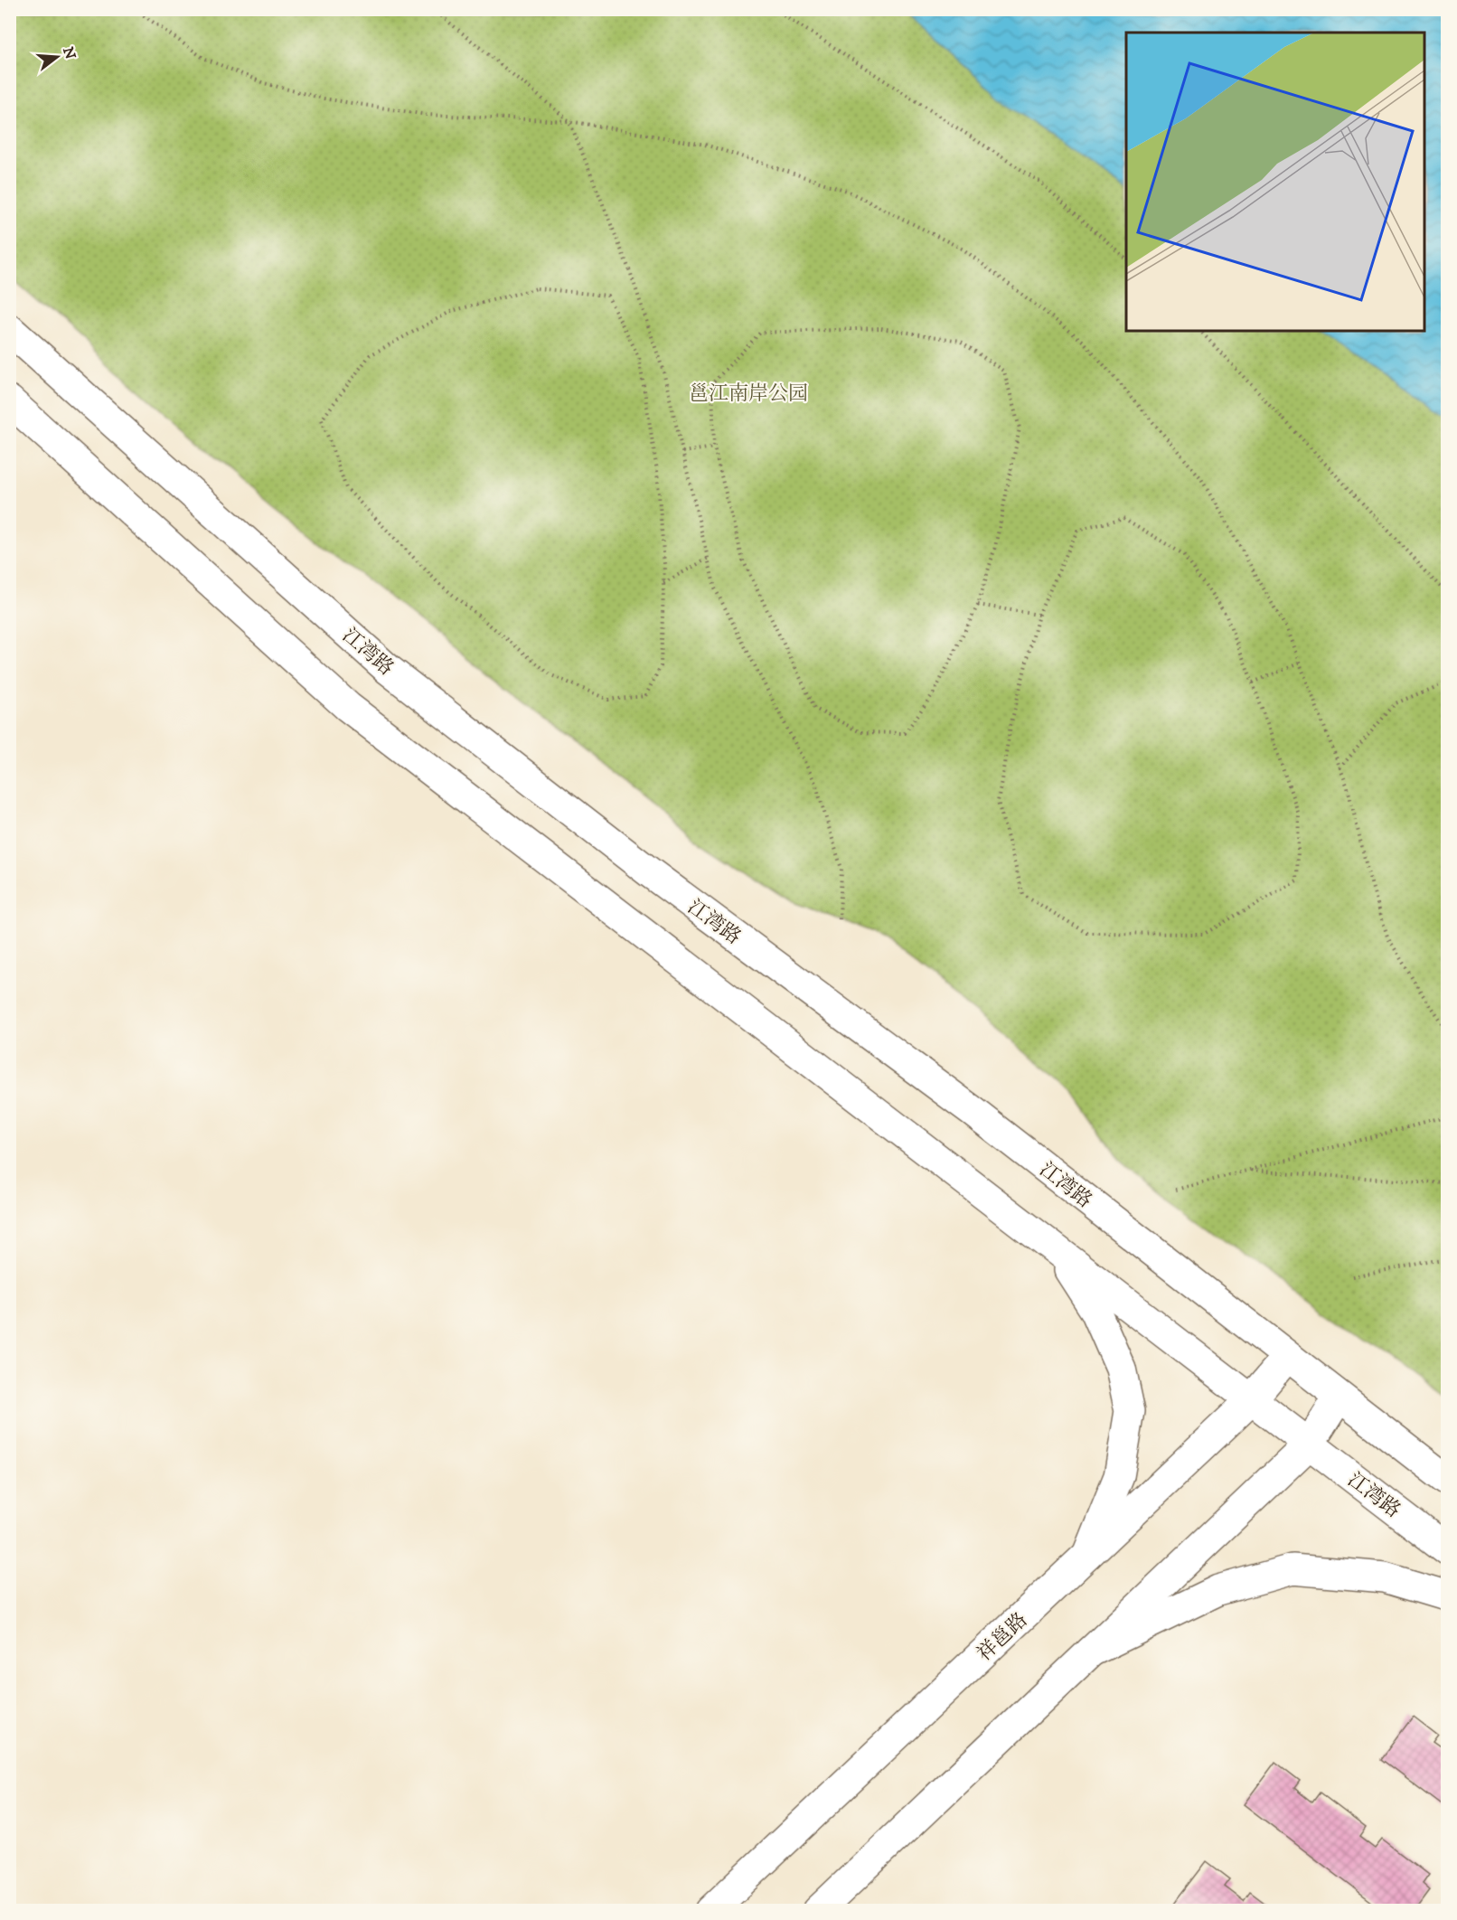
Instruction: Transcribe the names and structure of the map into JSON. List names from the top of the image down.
{
  "streets": {
    "main road": ["江湾路", "祥邕路"]
  },
  "crossings": [
    ["江湾路", "祥邕路"]
  ],
  "parks": ["邕江南岸公园"],
  "north": "right"
}
